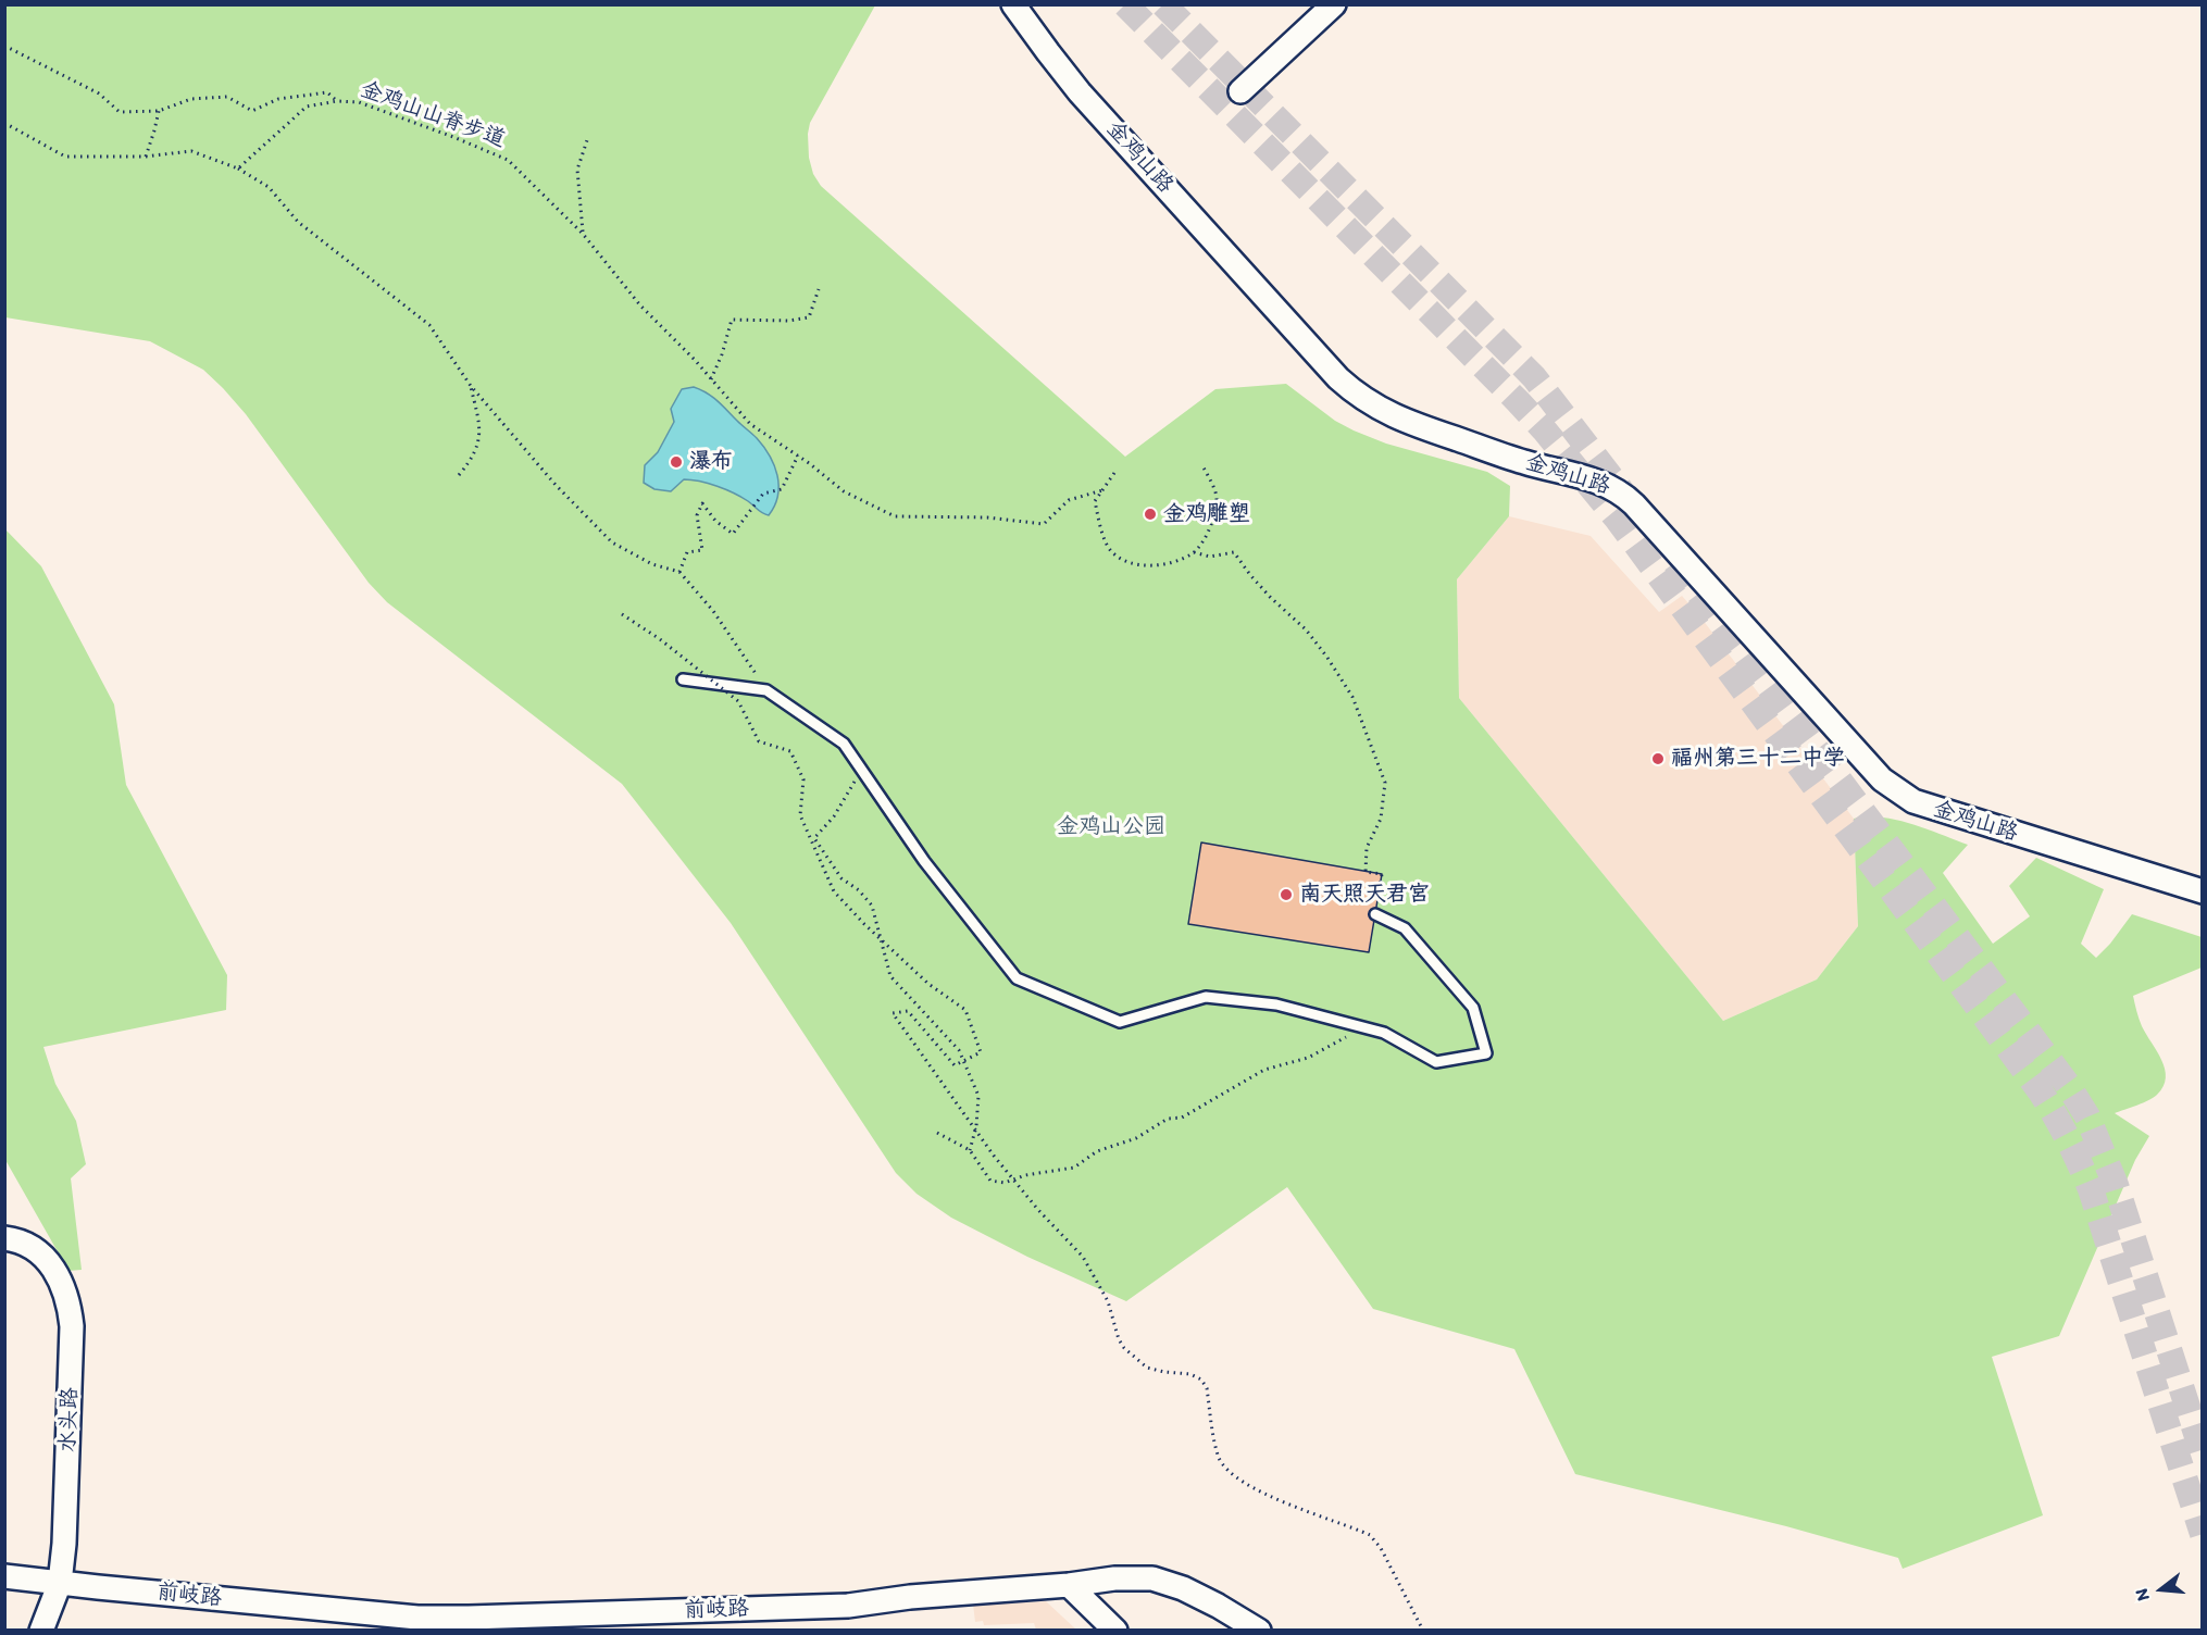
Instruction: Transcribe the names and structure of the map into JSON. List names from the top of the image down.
{
  "streets": {
    "street": ["金鸡山路", "水头路", "前岐路"],
    "path": ["金鸡山山脊步道"]
  },
  "crossings": [
    ["水头路", "前岐路"]
  ],
  "parks": ["金鸡山公园"],
  "places": [
    "瀑布",
    "金鸡雕塑",
    "福州第三十二中学",
    "南天照天君宫"
  ],
  "north": "left"
}
